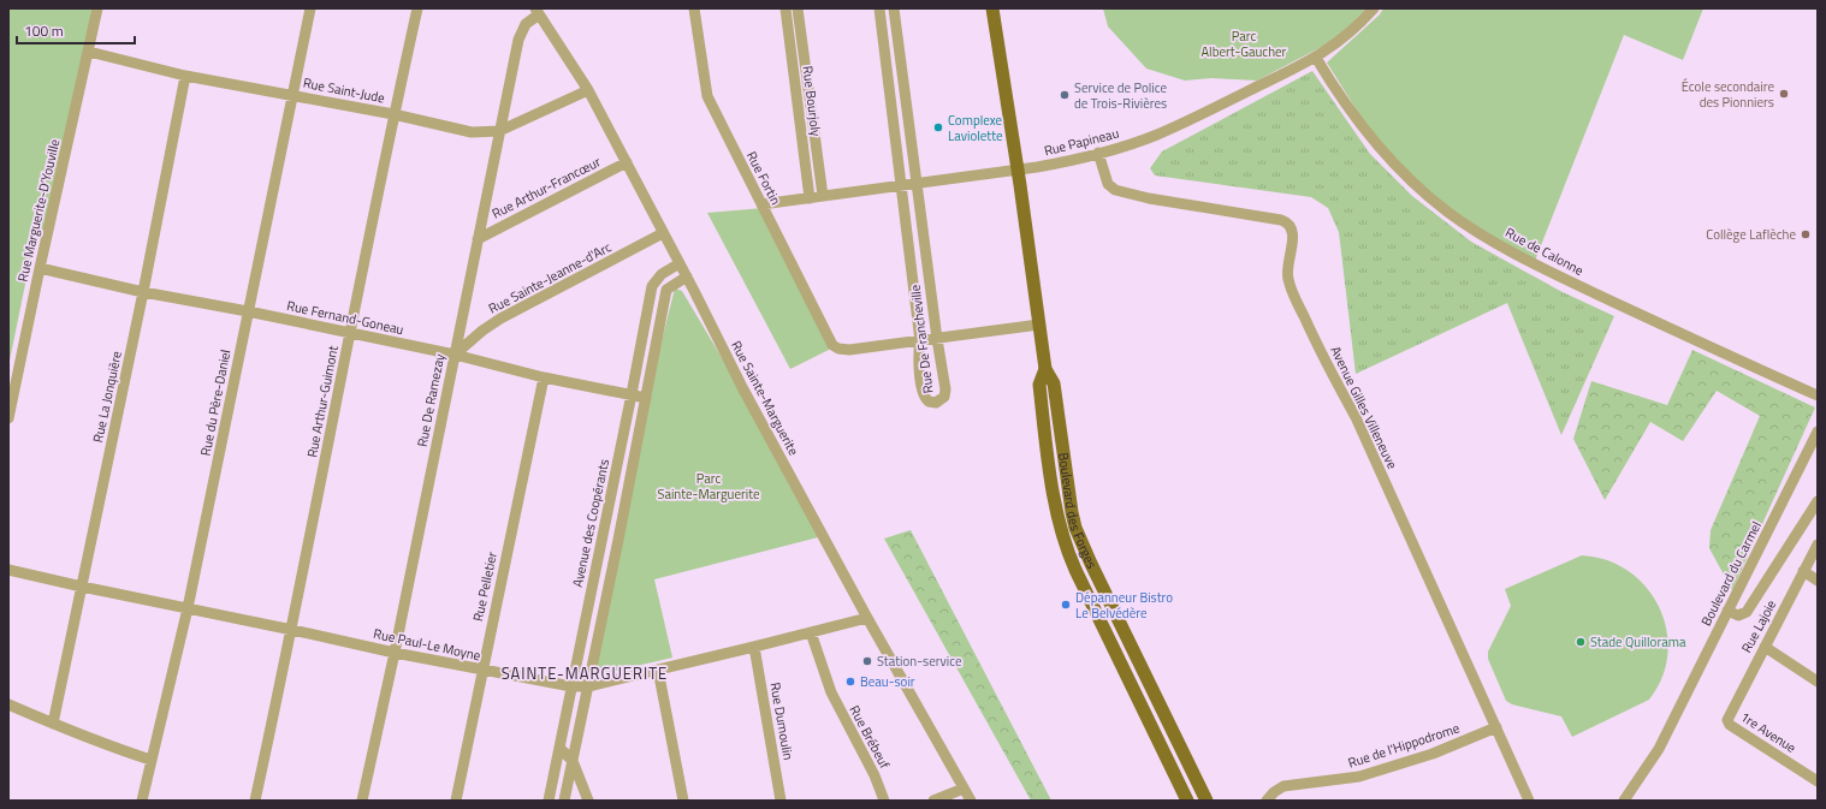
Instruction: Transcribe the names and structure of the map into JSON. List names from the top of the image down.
{
  "streets": {
    "main road": ["Boulevard des Forges"],
    "street": [
      "Rue Saint-Jude",
      "Rue Bourjoly",
      "Rue Papineau",
      "Rue Fortin",
      "Rue Arthur-Francœur",
      "Rue Marguerite-D'Youville",
      "Rue de Calonne",
      "Rue Sainte-Jeanne-d'Arc",
      "Rue Fernand-Goneau",
      "Rue De Francheville",
      "Rue La Jonquière",
      "Rue Sainte-Marguerite",
      "Rue De Ramezay",
      "Rue Arthur-Guimont",
      "Rue du Père-Daniel",
      "Avenue Gilles Villeneuve",
      "Avenue des Coopérants",
      "Boulevard du Carmel",
      "Rue Pelletier",
      "Rue Lajoie",
      "Rue Paul-Le Moyne",
      "Rue Dumoulin",
      "1re Avenue",
      "Rue Brébeuf",
      "Rue de l'Hippodrome"
    ]
  },
  "crossings": [
    ["Rue Saint-Jude", "Rue Marguerite-D'Youville"],
    ["Rue Saint-Jude", "Rue La Jonquière"],
    ["Rue Saint-Jude", "Rue Sainte-Marguerite"],
    ["Rue Saint-Jude", "Rue De Ramezay"],
    ["Rue Saint-Jude", "Rue Arthur-Guimont"],
    ["Rue Saint-Jude", "Rue du Père-Daniel"],
    ["Rue Bourjoly", "Rue Papineau"],
    ["Rue Papineau", "Rue Fortin"],
    ["Rue Papineau", "Rue de Calonne"],
    ["Rue Papineau", "Rue De Francheville"],
    ["Rue Papineau", "Avenue Gilles Villeneuve"],
    ["Rue Papineau", "Boulevard des Forges"],
    ["Rue Fortin", "Rue De Francheville"],
    ["Rue Arthur-Francœur", "Rue Sainte-Marguerite"],
    ["Rue Arthur-Francœur", "Rue De Ramezay"],
    ["Rue Marguerite-D'Youville", "Rue Fernand-Goneau"],
    ["Rue Sainte-Jeanne-d'Arc", "Rue Fernand-Goneau"],
    ["Rue Sainte-Jeanne-d'Arc", "Rue Sainte-Marguerite"],
    ["Rue Sainte-Jeanne-d'Arc", "Rue De Ramezay"],
    ["Rue Fernand-Goneau", "Rue La Jonquière"],
    ["Rue Fernand-Goneau", "Rue De Ramezay"],
    ["Rue Fernand-Goneau", "Rue Arthur-Guimont"],
    ["Rue Fernand-Goneau", "Rue du Père-Daniel"],
    ["Rue Fernand-Goneau", "Avenue des Coopérants"],
    ["Rue Fernand-Goneau", "Rue Pelletier"],
    ["Rue La Jonquière", "Rue Paul-Le Moyne"],
    ["Rue Sainte-Marguerite", "Rue De Ramezay"],
    ["Rue Sainte-Marguerite", "Avenue des Coopérants"],
    ["Rue Sainte-Marguerite", "Rue Paul-Le Moyne"],
    ["Rue De Ramezay", "Rue Paul-Le Moyne"],
    ["Rue Arthur-Guimont", "Rue Paul-Le Moyne"],
    ["Rue du Père-Daniel", "Rue Paul-Le Moyne"],
    ["Avenue Gilles Villeneuve", "Rue de l'Hippodrome"],
    ["Avenue des Coopérants", "Rue Paul-Le Moyne"],
    ["Rue Pelletier", "Rue Paul-Le Moyne"],
    ["Rue Lajoie", "1re Avenue"],
    ["Rue Paul-Le Moyne", "Rue Dumoulin"],
    ["Rue Paul-Le Moyne", "Rue Brébeuf"]
  ],
  "districts": ["SAINTE-MARGUERITE"],
  "parks": ["Parc Albert-Gaucher", "Parc Sainte-Marguerite"],
  "places": [
    "École secondaire des Pionniers",
    "Service de Police de Trois-Rivières",
    "Complexe Laviolette",
    "Collège Laflèche",
    "Dépanneur Bistro Le Belvédère",
    "Stade Quillorama",
    "Station-service",
    "Beau-soir"
  ],
  "scale_bar": "100 m"
}
